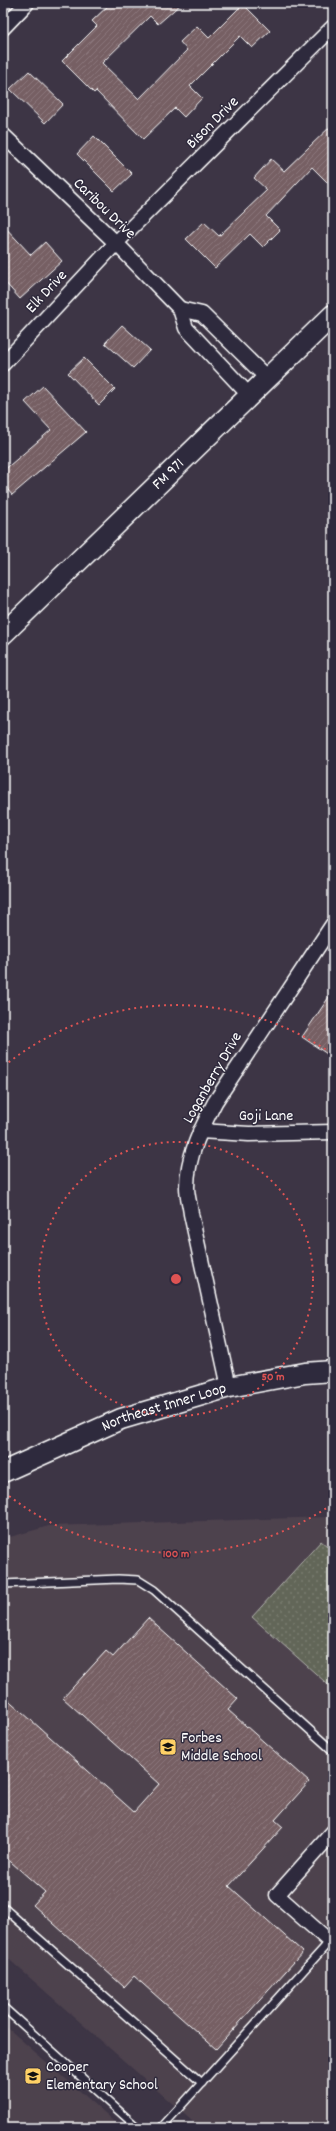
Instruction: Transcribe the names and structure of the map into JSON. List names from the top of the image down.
{
  "streets": {
    "main road": ["FM 971", "Northeast Inner Loop"],
    "street": [
      "Bison Drive",
      "Caribou Drive",
      "Elk Drive",
      "Loganberry Drive",
      "Goji Lane"
    ]
  },
  "crossings": [
    ["Bison Drive", "Caribou Drive"],
    ["Bison Drive", "Elk Drive"],
    ["Caribou Drive", "Elk Drive"],
    ["Caribou Drive", "FM 971"],
    ["Loganberry Drive", "Goji Lane"],
    ["Loganberry Drive", "Northeast Inner Loop"]
  ],
  "places": {
    "school or university": ["Forbes Middle School", "Cooper Elementary School"]
  },
  "rings": ["50 m", "100 m"]
}
